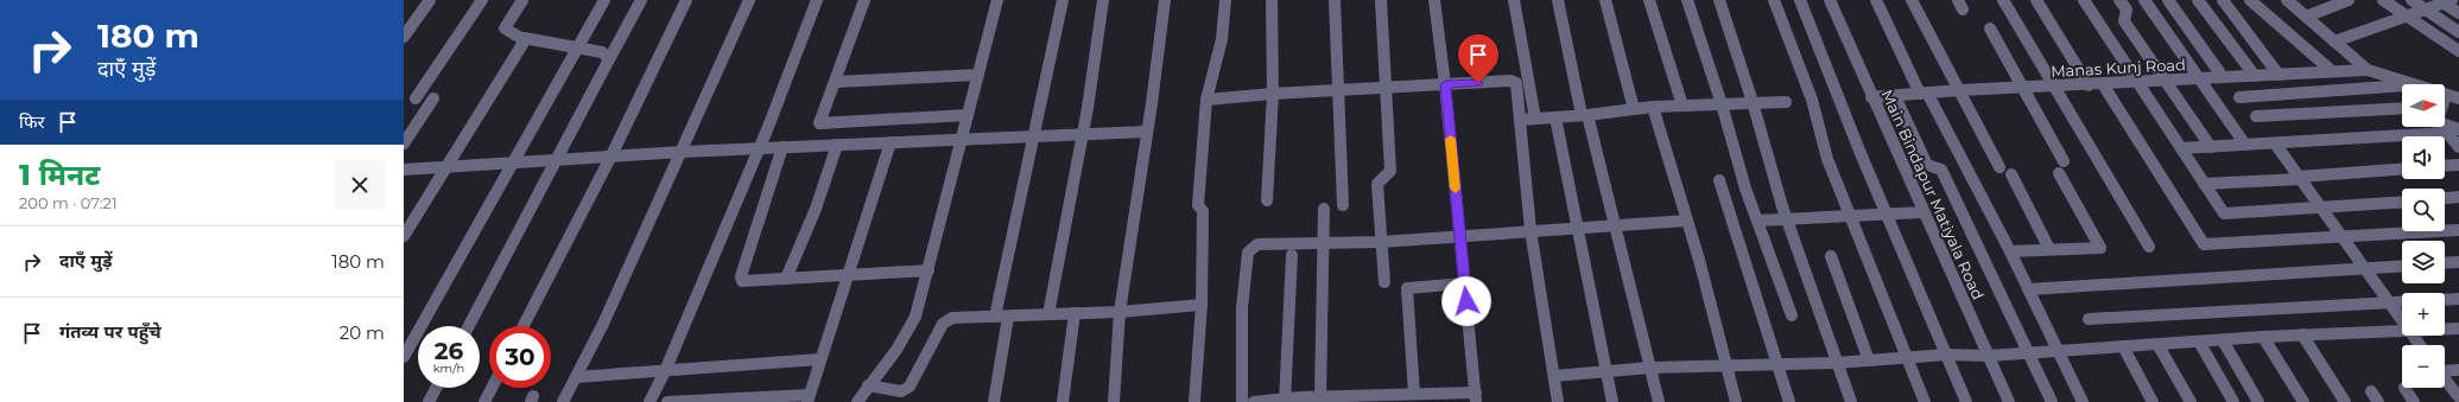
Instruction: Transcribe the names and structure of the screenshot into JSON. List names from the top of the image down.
{
  "streets": {
    "street": ["Manas Kunj Road", "Main Bindapur Matiyala Road"]
  },
  "crossings": [
    ["Manas Kunj Road", "Main Bindapur Matiyala Road"]
  ],
  "north": "right",
  "page": {
    "turn": ["180 m", "दाएँ मुड़ें"],
    "map_buttons": ["+", "−"],
    "then": "फिर",
    "heading": ["1 मिनट", "200 m · 07:21"],
    "list": [
      {
        "name": "दाएँ मुड़ें",
        "value": "180 m"
      },
      {
        "name": "गंतव्य पर पहुँचे",
        "value": "20 m"
      }
    ],
    "speed": "26 km/h",
    "limit": "30"
  }
}
